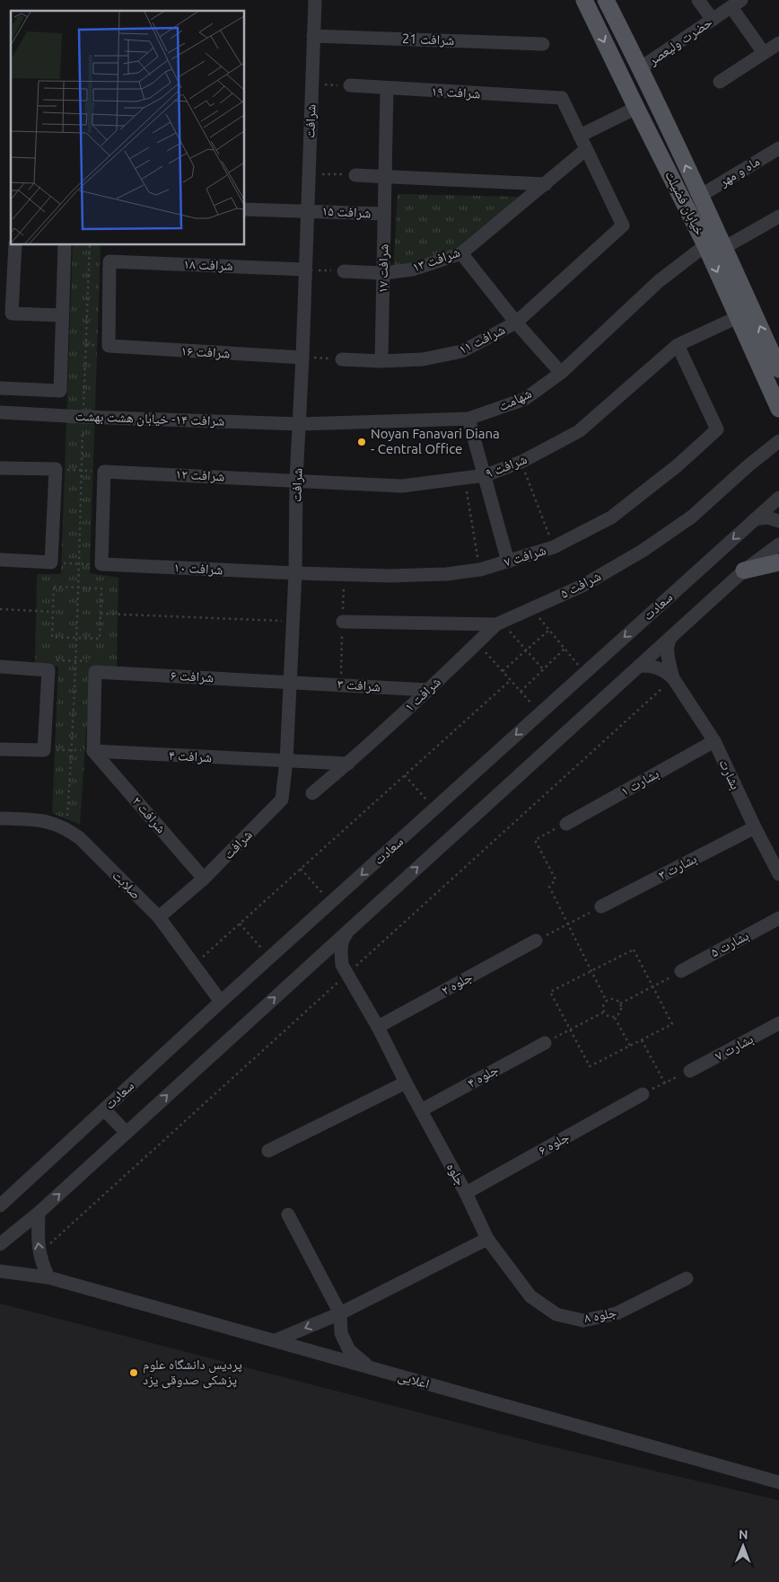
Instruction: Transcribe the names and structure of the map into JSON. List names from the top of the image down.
{
  "streets": {
    "main road": ["خیابان فضیلت"],
    "street": [
      "شرافت 21",
      "حضرت ولیعصر",
      "شرافت ۱۹",
      "شرافت",
      "ماه و مهر",
      "شرافت ۱۵",
      "شرافت ۱۳",
      "شرافت ۱۸",
      "شرافت ۱۷",
      "شرافت ۱۱",
      "شرافت ۱۶",
      "شهامت",
      "شرافت ۱۴- خیابان هشت بهشت",
      "شرافت ۹",
      "شرافت ۱۲",
      "شرافت ۷",
      "شرافت ۱۰",
      "شرافت ۵",
      "سعادت",
      "شرافت ۶",
      "شرافت ۳",
      "شرافت ۱",
      "شرافت ۴",
      "بشارت",
      "بشارت ۱",
      "شرافت ۲",
      "بشارت ۳",
      "صلابت",
      "بشارت ۵",
      "جلوه ۲",
      "بشارت ۷",
      "جلوه ۴",
      "جلوه ۶",
      "جلوه",
      "جلوه ۸",
      "اعلایی"
    ]
  },
  "crossings": [
    ["شرافت 21", "شرافت"],
    ["حضرت ولیعصر", "خیابان فضیلت"],
    ["شرافت ۱۹", "شرافت ۱۷"],
    ["شرافت", "شرافت ۱۵"],
    ["شرافت", "شرافت ۱۸"],
    ["شرافت", "شرافت ۱۶"],
    ["شرافت", "شهامت"],
    ["شرافت", "شرافت ۱۴- خیابان هشت بهشت"],
    ["شرافت", "شرافت ۹"],
    ["شرافت", "شرافت ۱۲"],
    ["شرافت", "شرافت ۷"],
    ["شرافت", "شرافت ۱۰"],
    ["شرافت", "شرافت ۶"],
    ["شرافت", "شرافت ۳"],
    ["شرافت", "شرافت ۴"],
    ["شرافت", "شرافت ۲"],
    ["شرافت", "صلابت"],
    ["ماه و مهر", "خیابان فضیلت"],
    ["خیابان فضیلت", "شهامت"],
    ["خیابان فضیلت", "شرافت ۹"],
    ["شرافت ۱۵", "شرافت ۱۷"],
    ["شرافت ۱۳", "شرافت ۱۷"],
    ["شرافت ۱۳", "شرافت ۱۱"],
    ["شرافت ۱۸", "شرافت ۱۶"],
    ["شرافت ۱۷", "شرافت ۱۱"],
    ["شهامت", "شرافت ۱۴- خیابان هشت بهشت"],
    ["شرافت ۹", "شرافت ۱۲"],
    ["شرافت ۹", "شرافت ۷"],
    ["شرافت ۷", "شرافت ۱۰"],
    ["شرافت ۵", "شرافت ۱"],
    ["سعادت", "صلابت"],
    ["شرافت ۶", "شرافت ۳"],
    ["شرافت ۳", "شرافت ۱"],
    ["شرافت ۴", "شرافت ۲"],
    ["بشارت", "بشارت ۱"],
    ["بشارت", "بشارت ۳"],
    ["جلوه ۲", "جلوه"],
    ["جلوه ۴", "جلوه"],
    ["جلوه ۶", "جلوه"],
    ["جلوه", "جلوه ۸"]
  ],
  "places": ["Noyan Fanavari Diana - Central Office", "پردیس دانشگاه علوم پزشکی صدوقی یزد"],
  "north": "top"
}
